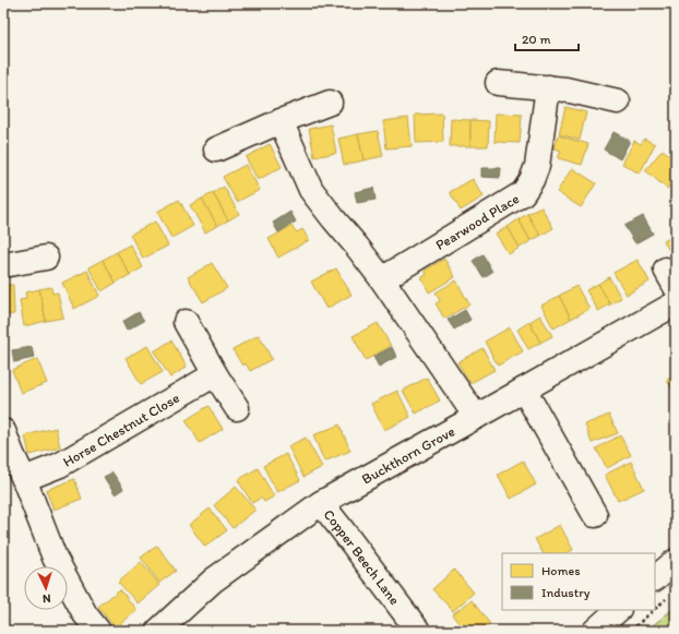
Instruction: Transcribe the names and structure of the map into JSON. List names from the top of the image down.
{
  "streets": {
    "street": [
      "Pearwood Place",
      "Horse Chestnut Close",
      "Buckthorn Grove",
      "Copper Beech Lane"
    ]
  },
  "crossings": [
    ["Buckthorn Grove", "Copper Beech Lane"]
  ],
  "legend": ["Homes", "Industry"],
  "scale_bar": "20 m",
  "north": "bottom"
}
